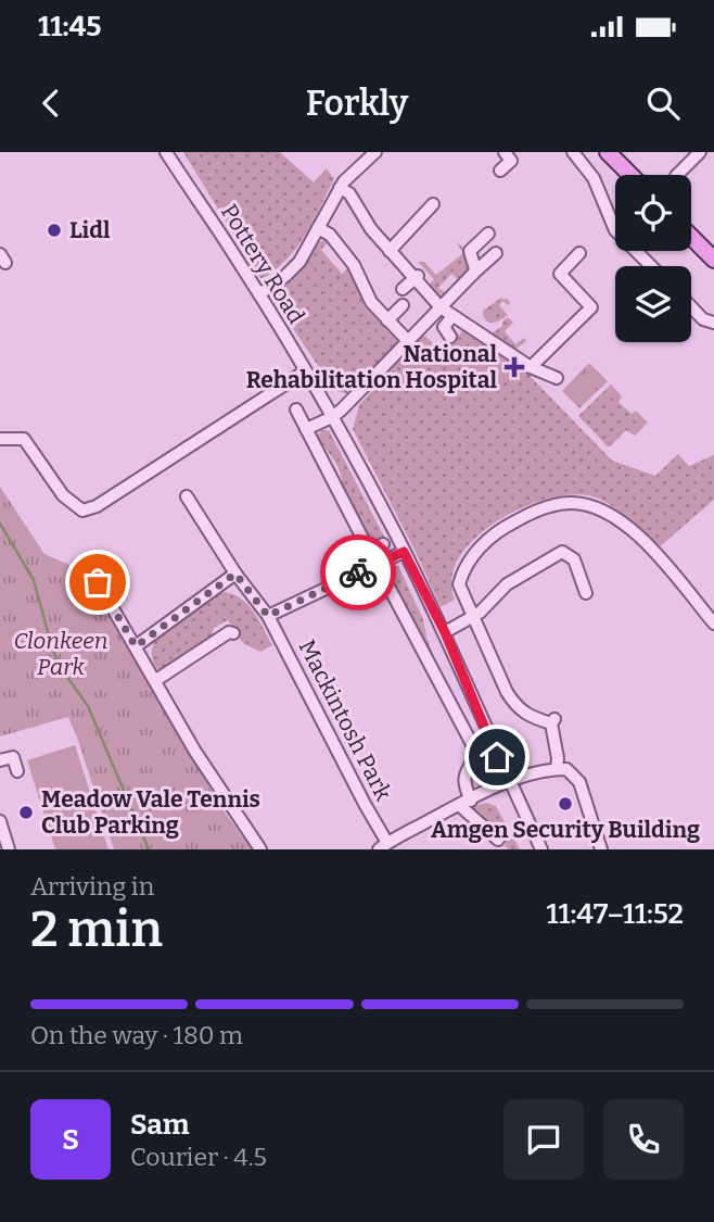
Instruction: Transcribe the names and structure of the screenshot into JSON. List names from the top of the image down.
{
  "streets": {
    "street": ["Pottery Road", "Mackintosh Park"]
  },
  "parks": ["Clonkeen Park"],
  "places": {
    "other": ["Lidl", "Amgen Security Building", "Meadow Vale Tennis Club Parking"],
    "health": ["National Rehabilitation Hospital"]
  },
  "page": {
    "status": "11:45",
    "header": "Forkly",
    "heading": ["2 min", "Arriving in", "11:47–11:52"],
    "panel": ["Sam", "Courier · 4.5"],
    "bar": "On the way · 180 m",
    "round": "S"
  }
}
